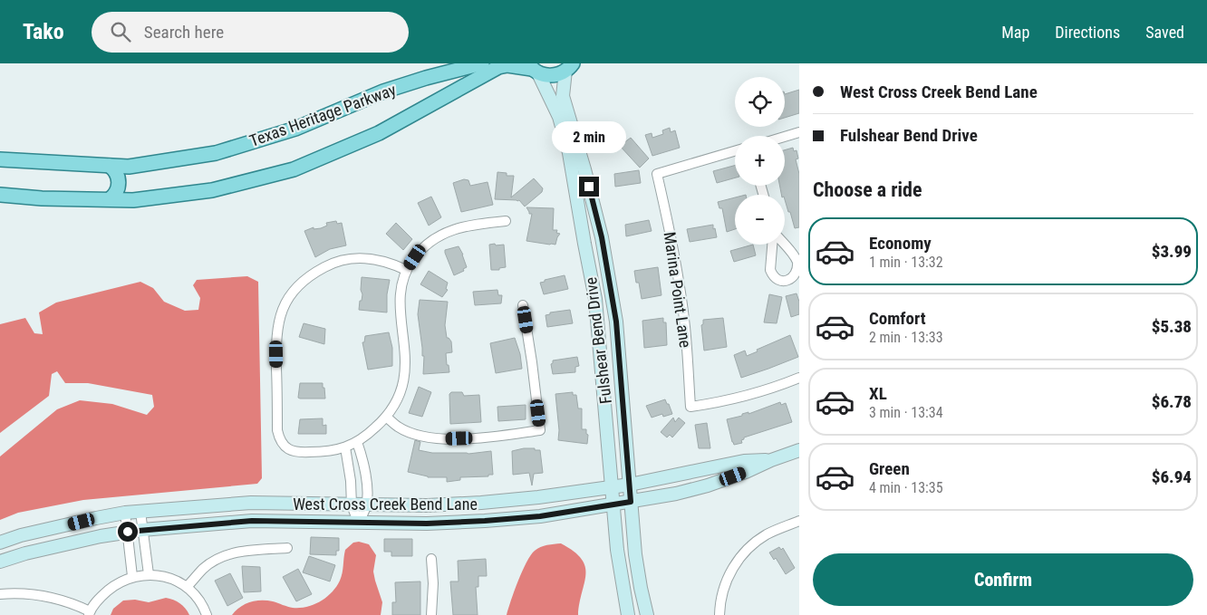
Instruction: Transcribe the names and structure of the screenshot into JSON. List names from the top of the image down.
{
  "streets": {
    "main road": ["Texas Heritage Parkway", "Fulshear Bend Drive", "West Cross Creek Bend Lane"],
    "street": ["Marina Point Lane"]
  },
  "crossings": [
    ["Texas Heritage Parkway", "Fulshear Bend Drive"],
    ["Fulshear Bend Drive", "West Cross Creek Bend Lane"]
  ],
  "page": {
    "header": "Tako",
    "search": "Search here",
    "nav": ["Map", "Directions", "Saved"],
    "banner": ["West Cross Creek Bend Lane", "Fulshear Bend Drive"],
    "map_buttons": ["+", "−"],
    "bubble": "2 min",
    "heading": "Choose a ride",
    "list": [
      {
        "name": "Economy",
        "note": "1 min · 13:32",
        "value": "$3.99"
      },
      {
        "name": "Comfort",
        "note": "2 min · 13:33",
        "value": "$5.38"
      },
      {
        "name": "XL",
        "note": "3 min · 13:34",
        "value": "$6.78"
      },
      {
        "name": "Green",
        "note": "4 min · 13:35",
        "value": "$6.94"
      }
    ],
    "buttons": "Confirm"
  }
}
